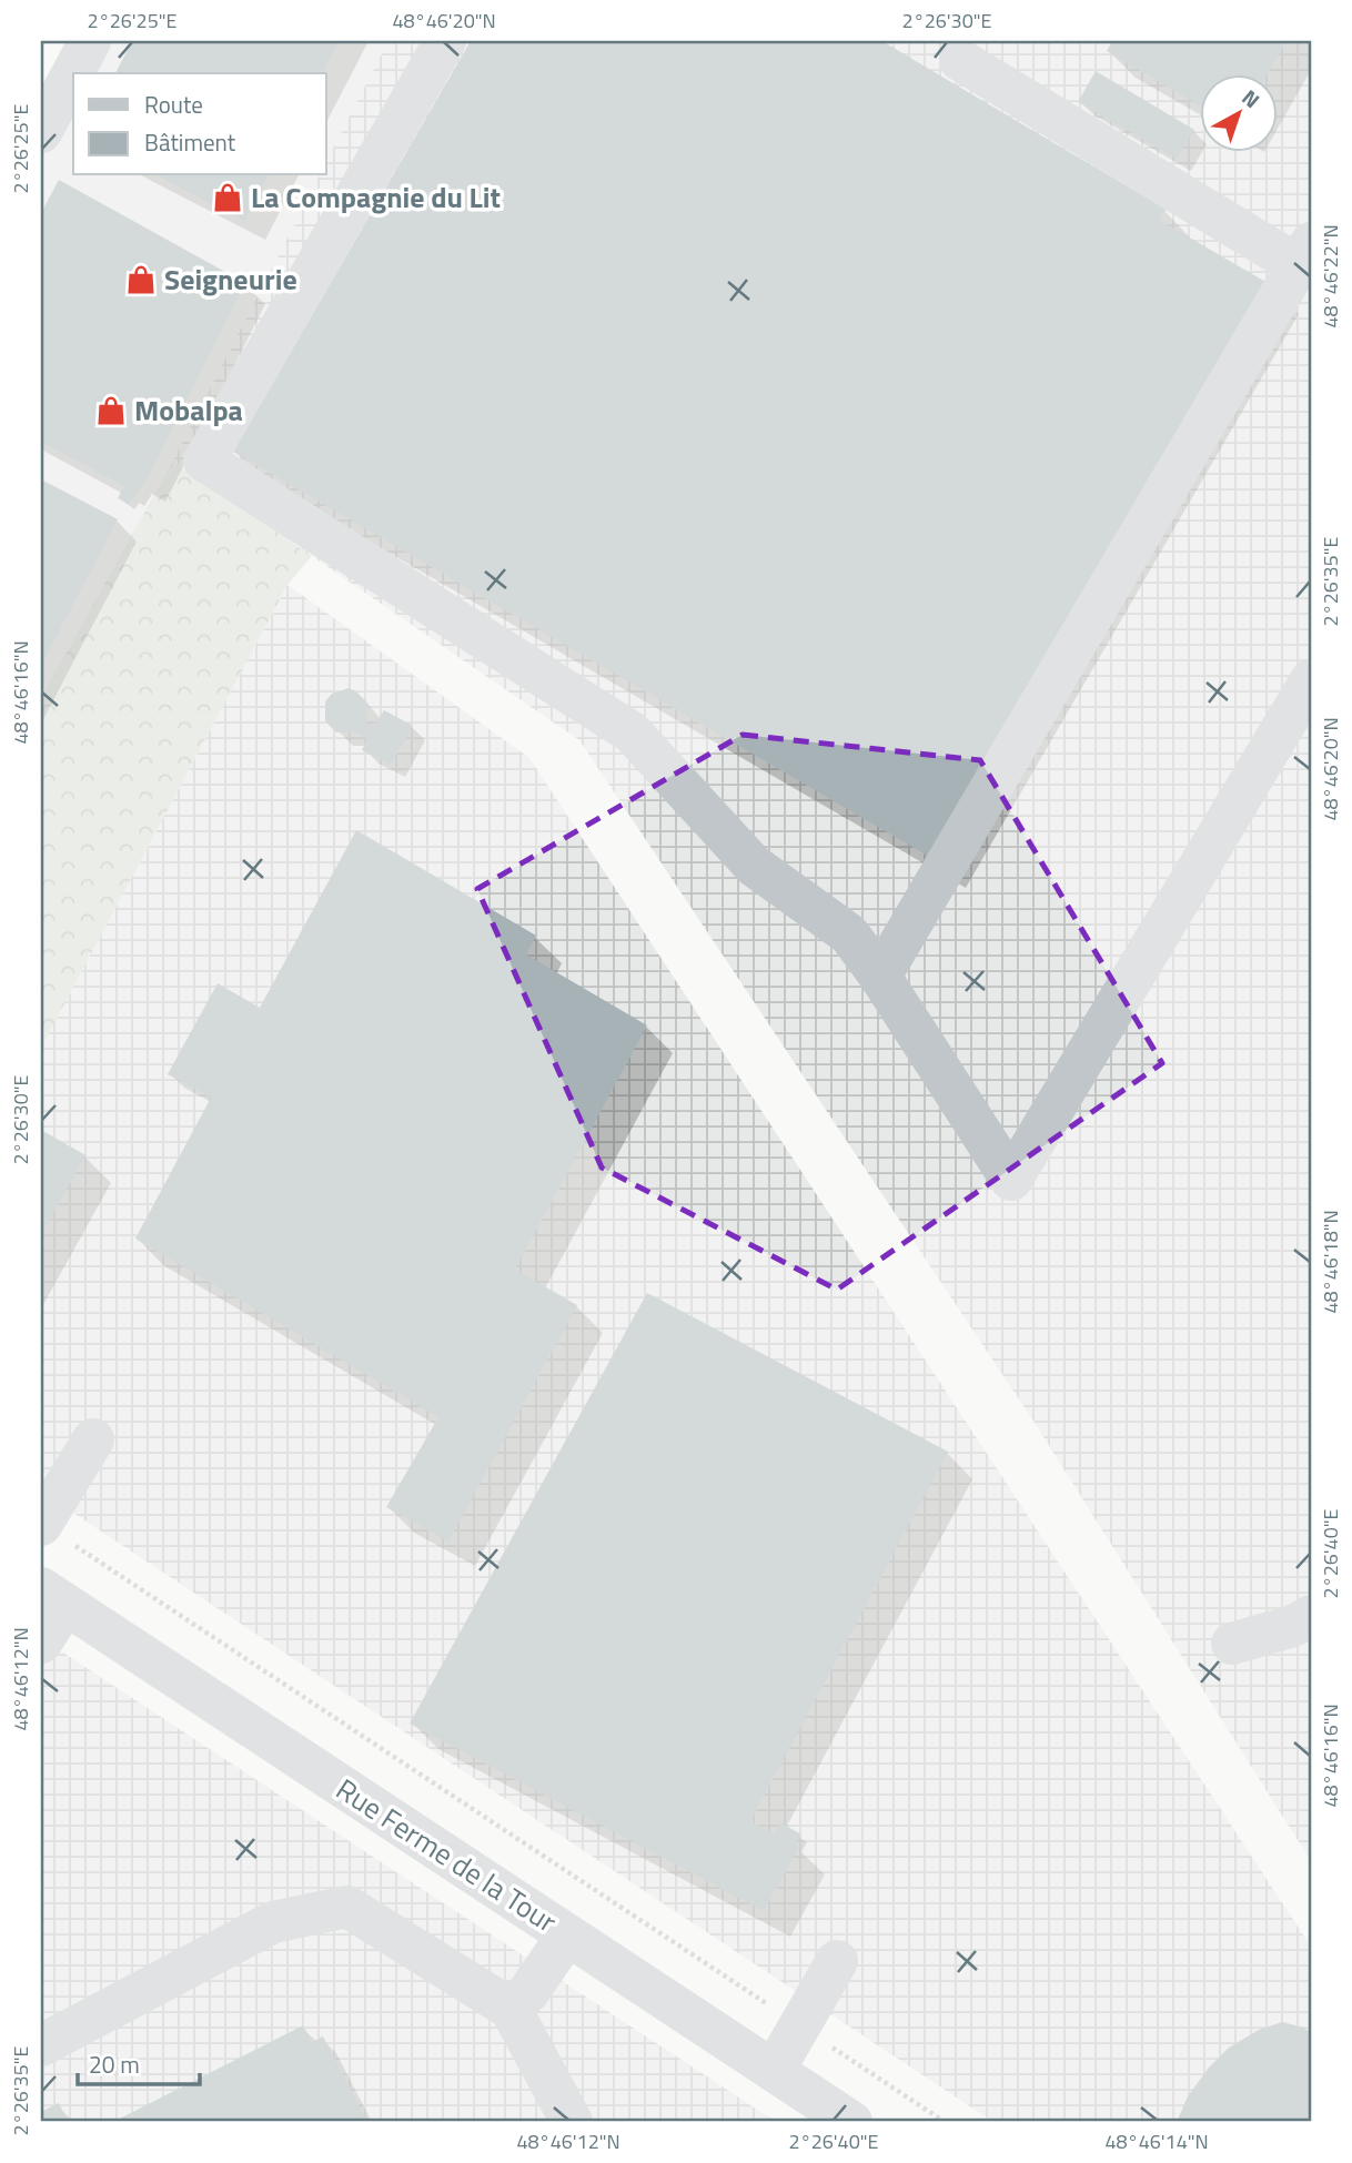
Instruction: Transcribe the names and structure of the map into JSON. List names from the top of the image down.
{
  "streets": {
    "street": ["Rue Ferme de la Tour"]
  },
  "places": {
    "shop": ["La Compagnie du Lit", "Seigneurie", "Mobalpa"]
  },
  "legend": ["Route", "Bâtiment"],
  "scale_bar": "20 m",
  "north": "top right",
  "coordinates": [
    "2°26'25\"E",
    "48°46'20\"N",
    "2°26'30\"E",
    "48°46'22\"N",
    "2°26'35\"E",
    "48°46'16\"N",
    "48°46'18\"N",
    "2°26'40\"E",
    "48°46'12\"N",
    "48°46'14\"N"
  ]
}
